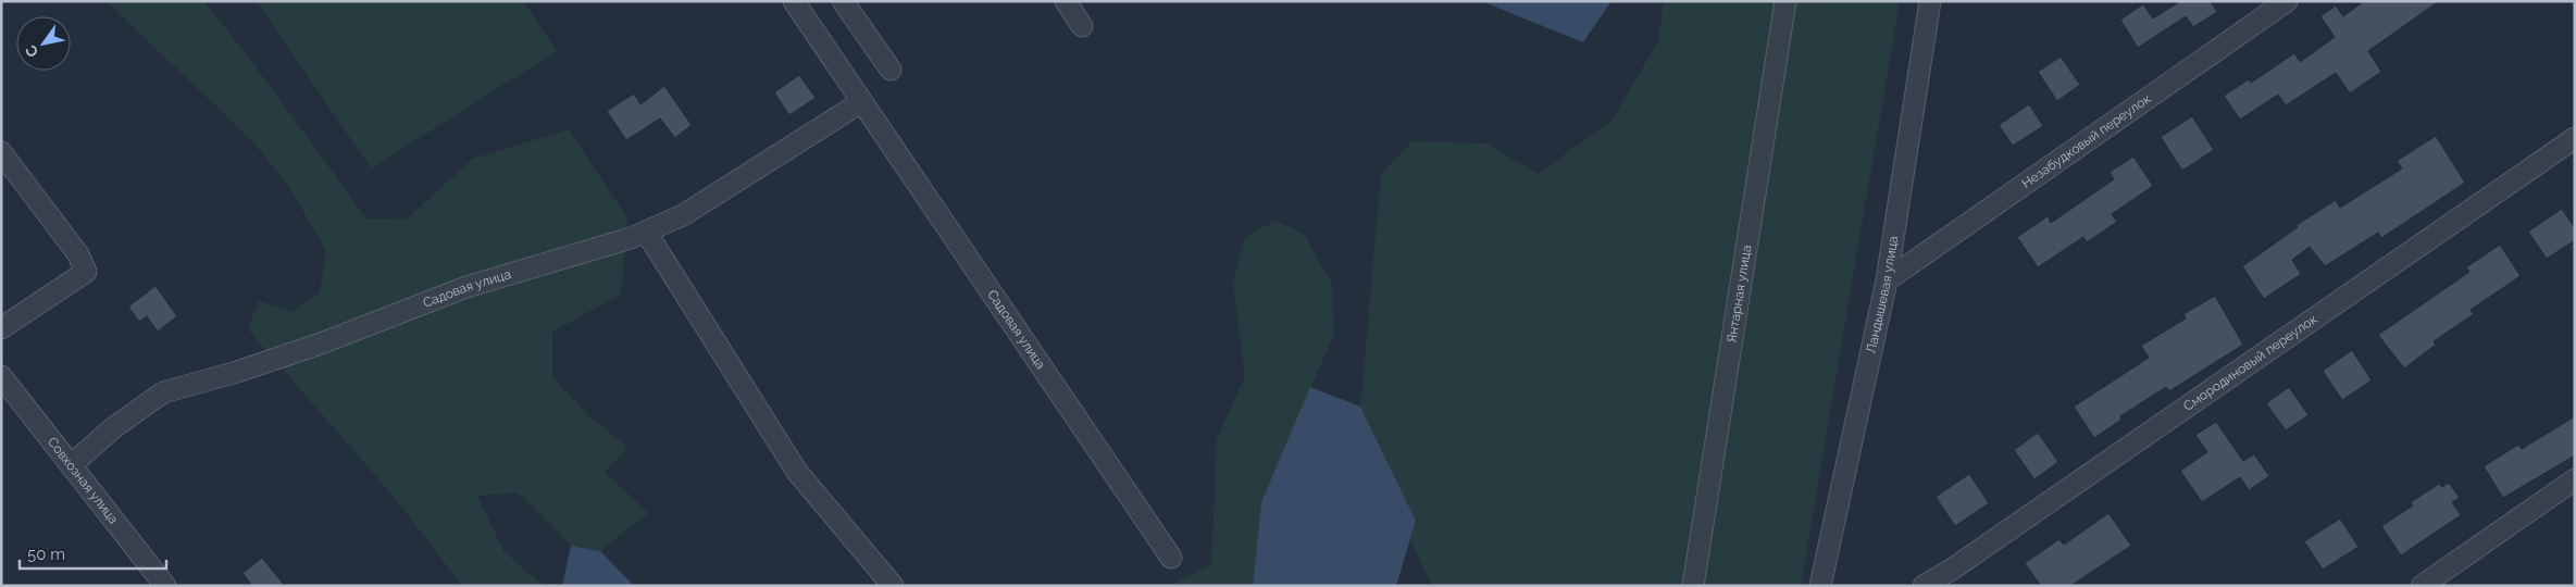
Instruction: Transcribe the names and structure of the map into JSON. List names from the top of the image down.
{
  "streets": {
    "street": [
      "Незабудковый переулок",
      "Садовая улица",
      "Янтарная улица",
      "Ландышевая улица",
      "Смородиновый переулок",
      "Совхозная улица"
    ]
  },
  "crossings": [
    ["Незабудковый переулок", "Ландышевая улица"],
    ["Садовая улица", "Совхозная улица"]
  ],
  "scale_bar": "50 m",
  "north": "bottom left"
}
